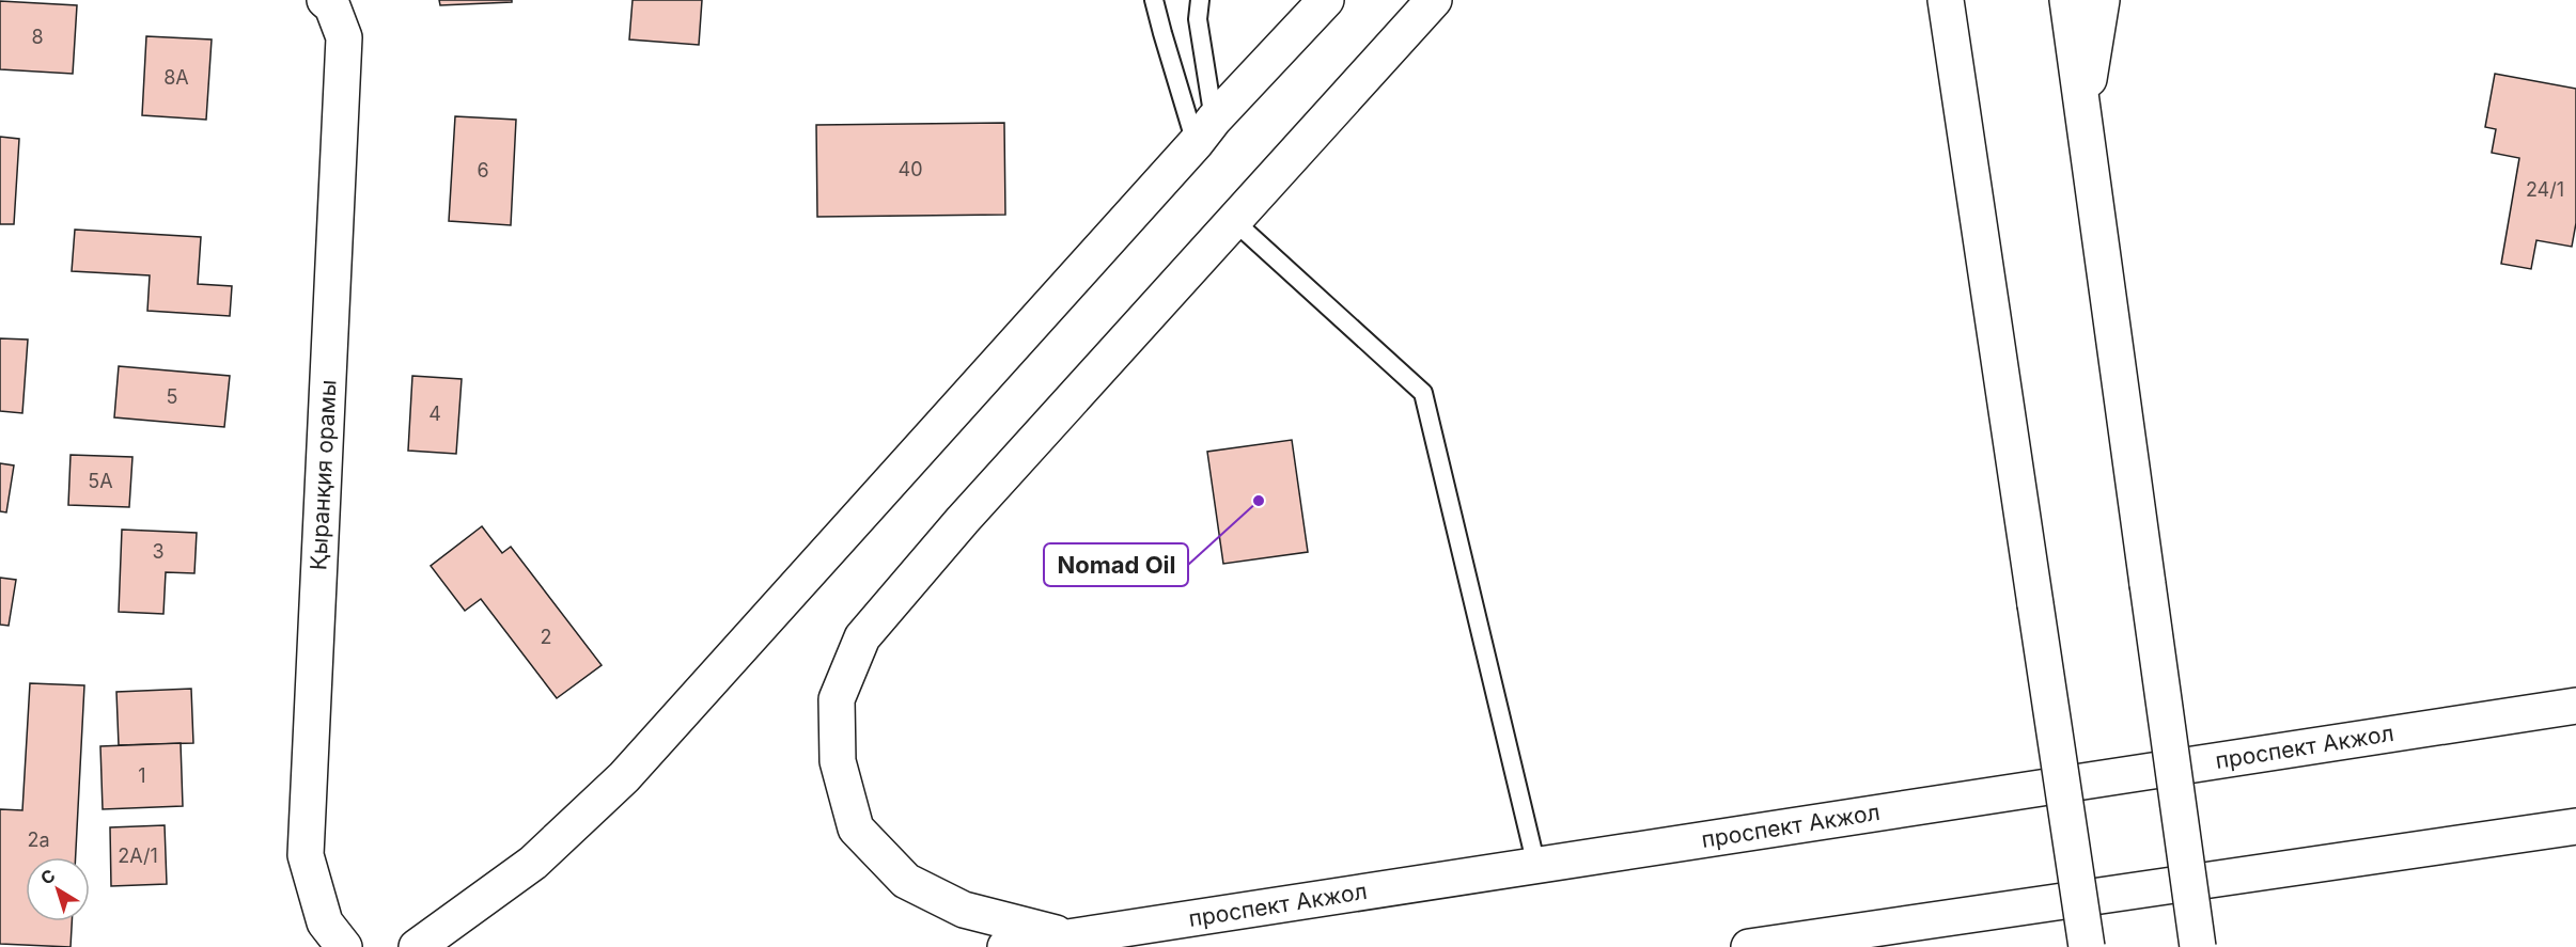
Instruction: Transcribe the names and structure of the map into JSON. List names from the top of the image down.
{
  "streets": {
    "main road": ["Қыранқия орамы", "проспект Акжол"]
  },
  "places": ["Nomad Oil"],
  "house_numbers": [
    "8",
    "8А",
    "40",
    "6",
    "24/1",
    "5",
    "4",
    "5А",
    "3",
    "2",
    "1",
    "2а",
    "2А/1"
  ],
  "north": "top left"
}
